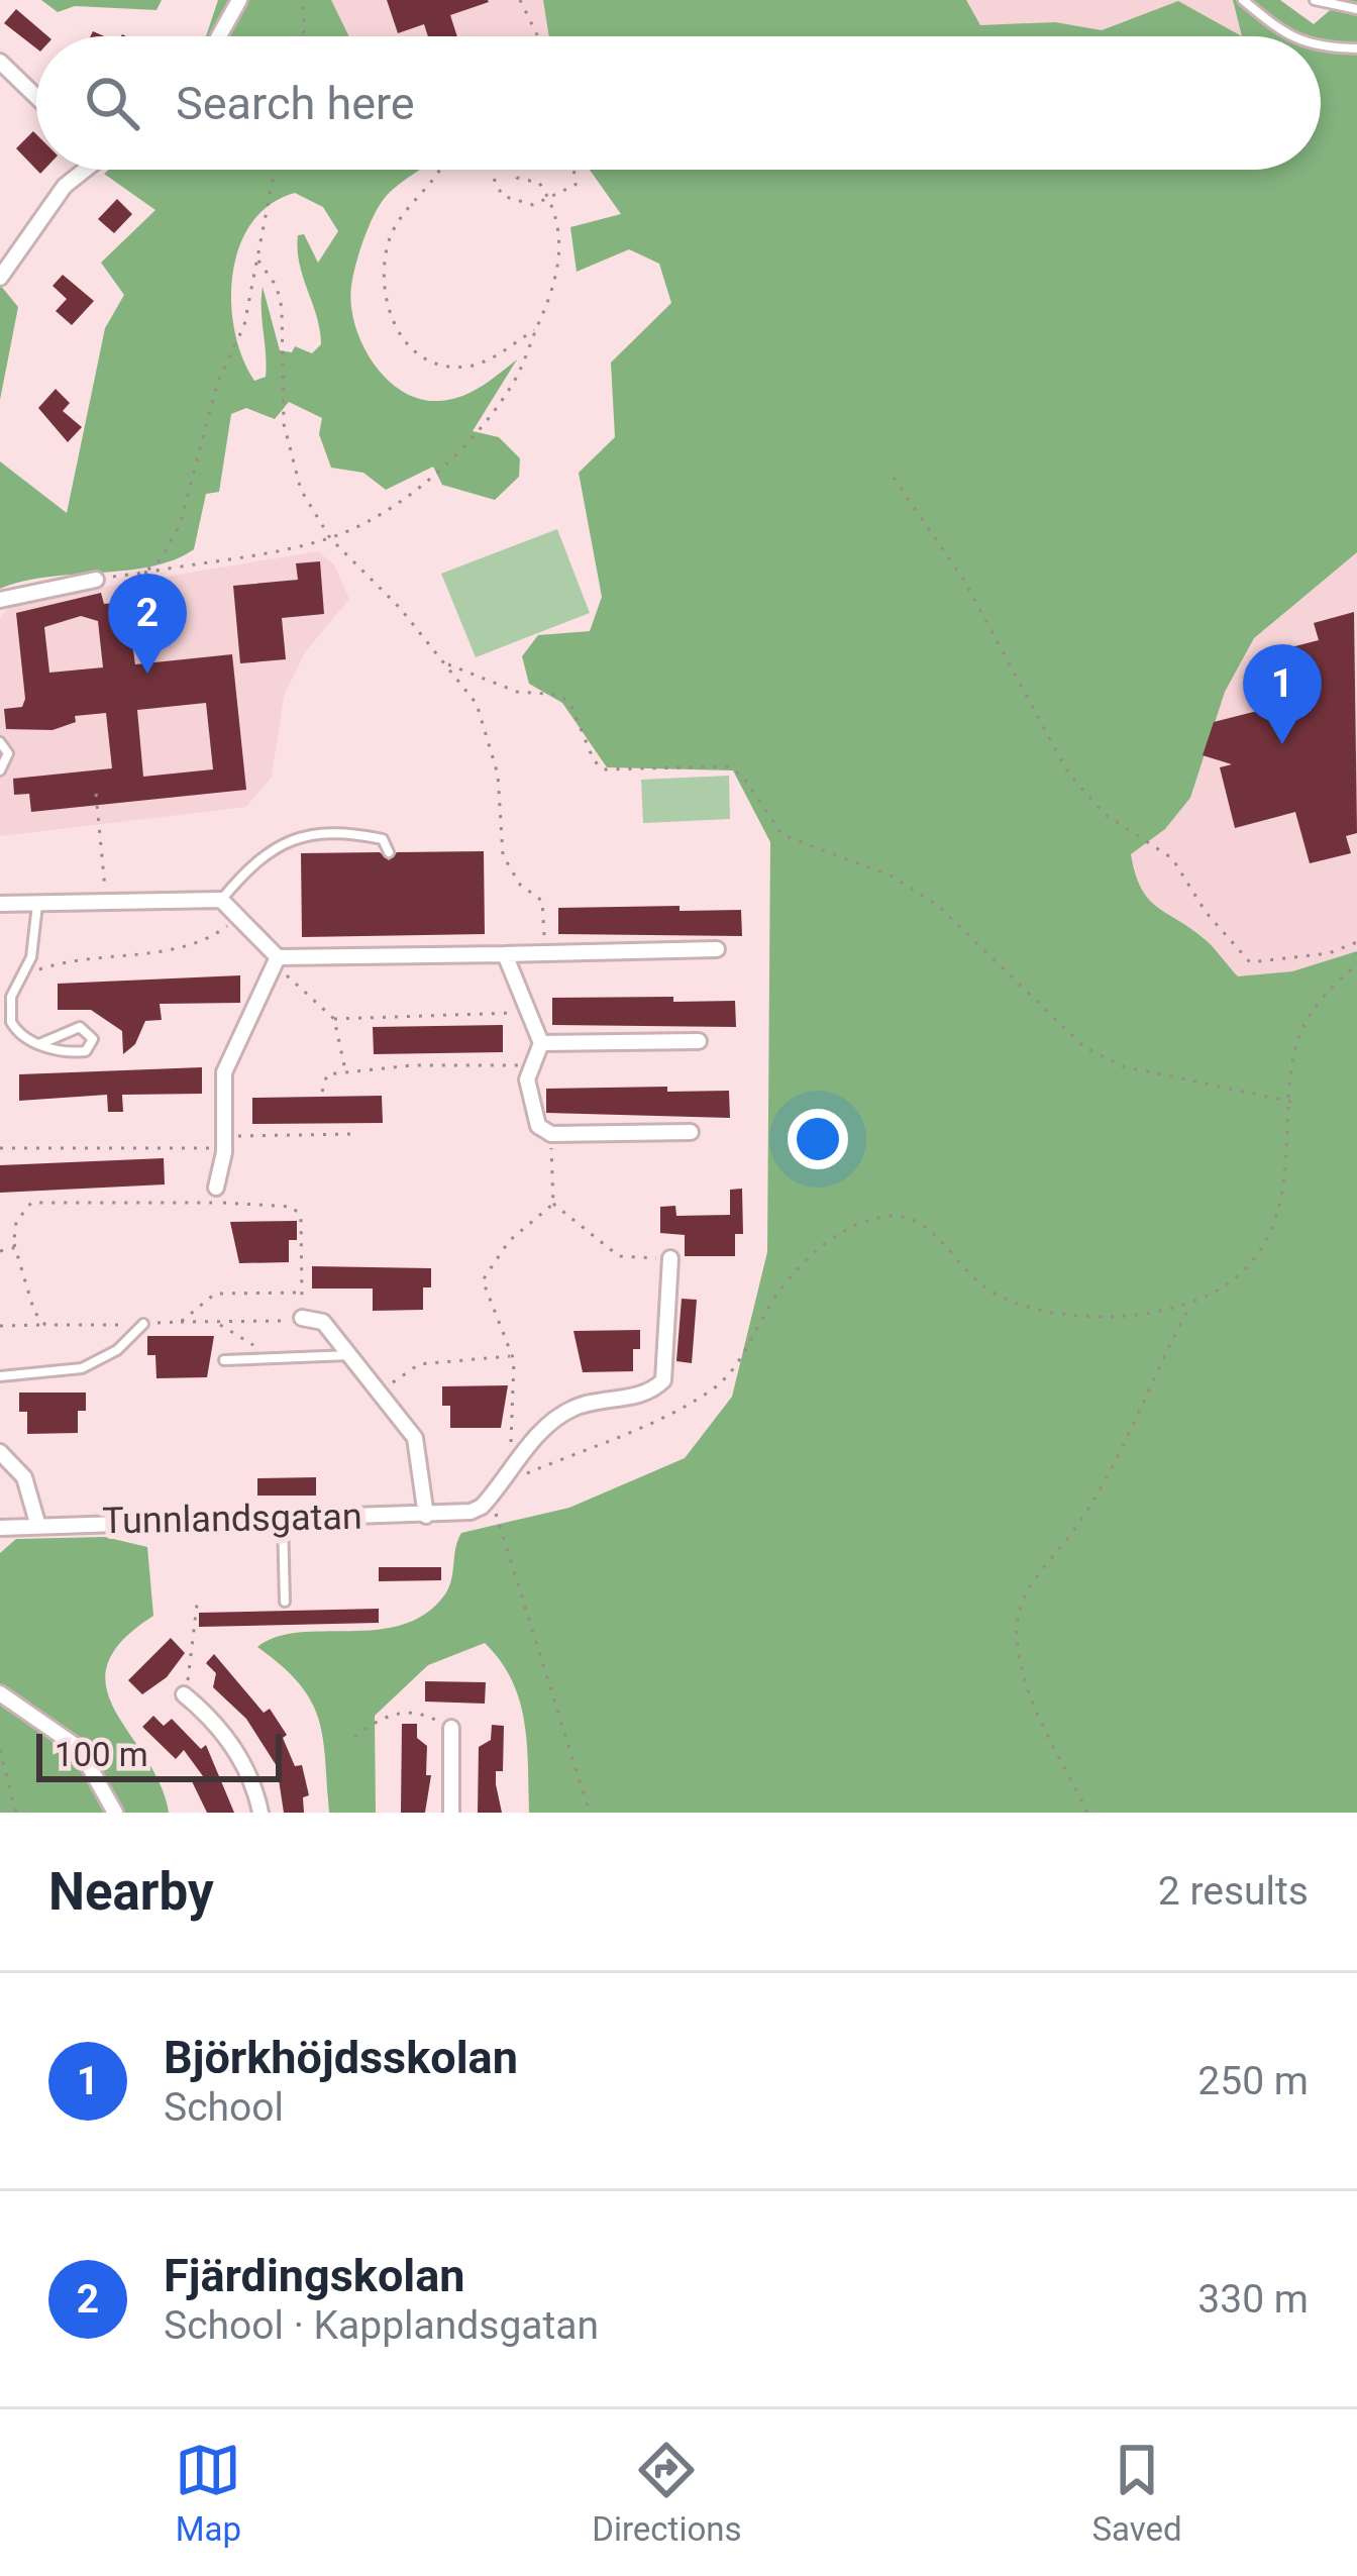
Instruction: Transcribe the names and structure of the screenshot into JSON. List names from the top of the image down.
{
  "streets": {
    "street": ["Tunnlandsgatan"]
  },
  "scale_bar": "100 m",
  "page": {
    "search": "Search here",
    "pins": ["2", "1"],
    "scale": "100 m",
    "heading": ["Nearby", "2 results"],
    "list": [
      {
        "mark": "1",
        "name": "Björkhöjdsskolan",
        "note": "School",
        "value": "250 m"
      },
      {
        "mark": "2",
        "name": "Fjärdingskolan",
        "note": "School · Kapplandsgatan",
        "value": "330 m"
      }
    ],
    "nav": ["Map", "Directions", "Saved"]
  }
}
